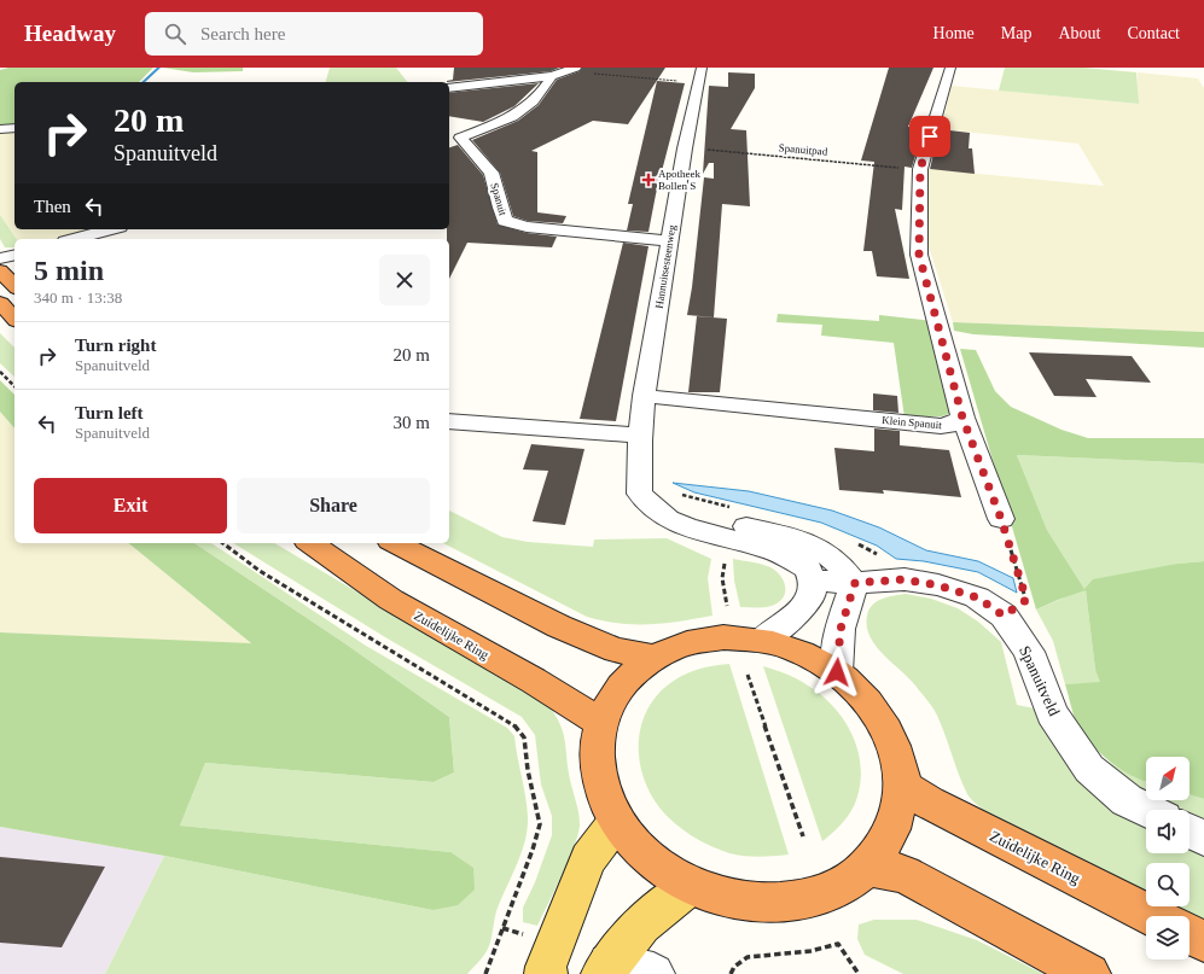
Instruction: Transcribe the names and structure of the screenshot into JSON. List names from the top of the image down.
{
  "streets": {
    "highway": ["Zuidelijke Ring"],
    "street": [
      "Spanuit",
      "Hannuitsesteenweg",
      "Klein Spanuit",
      "Spanuitveld"
    ],
    "path": ["Spanuitpad"]
  },
  "crossings": [
    ["Spanuitpad", "Hannuitsesteenweg"],
    ["Spanuit", "Hannuitsesteenweg"],
    ["Hannuitsesteenweg", "Klein Spanuit"],
    ["Hannuitsesteenweg", "Spanuitveld"]
  ],
  "places": {
    "health": ["Apotheek Bollen S"]
  },
  "north": "top right",
  "page": {
    "header": "Headway",
    "search": "Search here",
    "nav": [
      "Home",
      "Map",
      "About",
      "Contact"
    ],
    "turn": ["20 m", "Spanuitveld"],
    "then": "Then",
    "heading": ["5 min", "340 m · 13:38"],
    "list": [
      {
        "name": "Turn right",
        "note": "Spanuitveld",
        "value": "20 m"
      },
      {
        "name": "Turn left",
        "note": "Spanuitveld",
        "value": "30 m"
      }
    ],
    "buttons": ["Exit", "Share"]
  }
}
